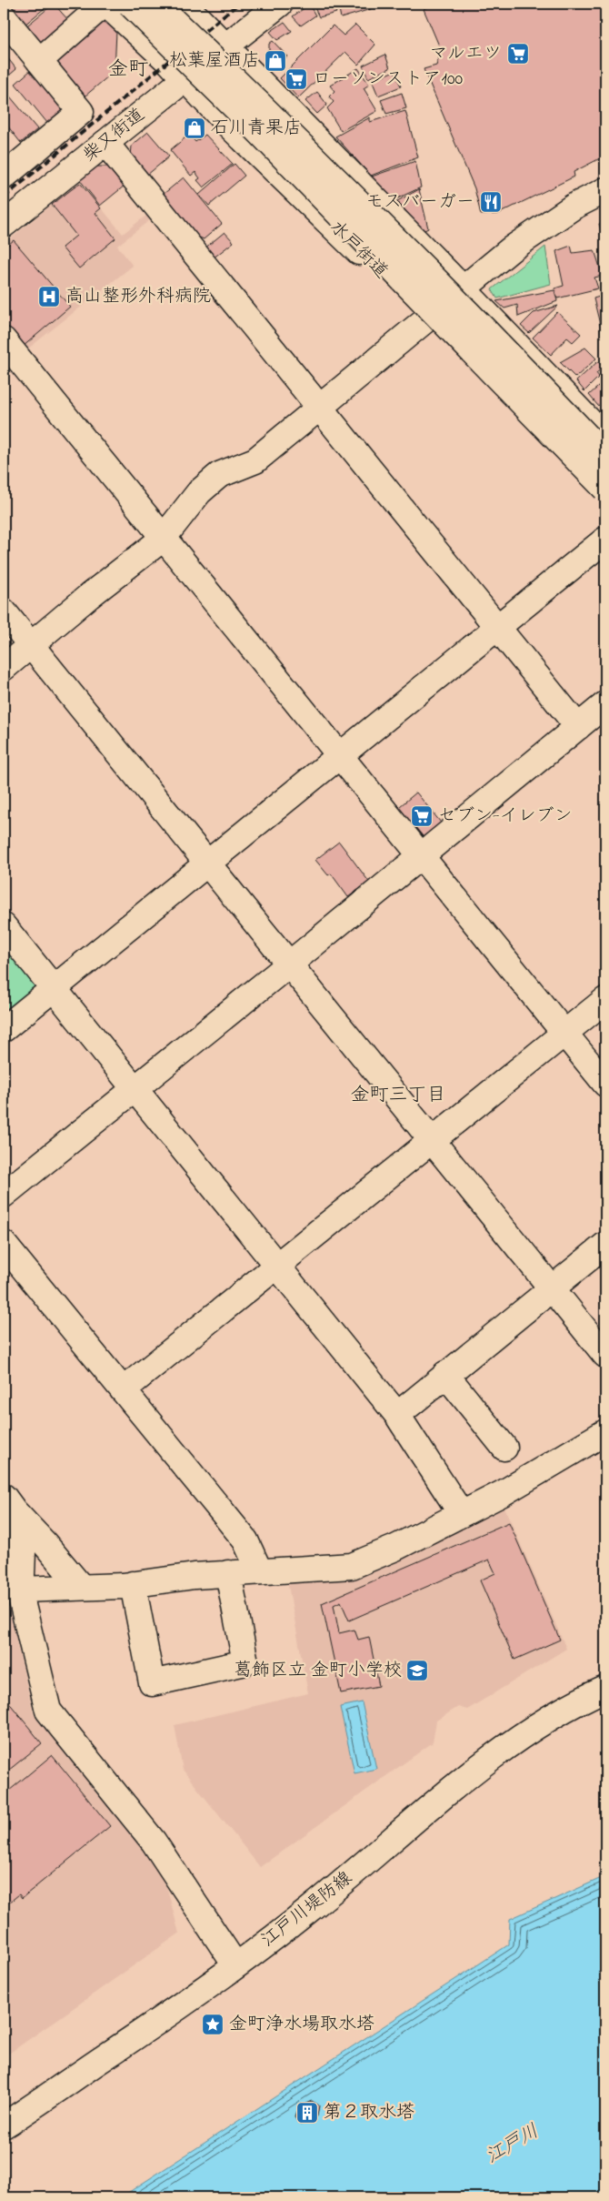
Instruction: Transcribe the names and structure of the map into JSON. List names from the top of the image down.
{
  "streets": {
    "main road": ["柴又街道", "水戸街道", "江戸川堤防線"]
  },
  "crossings": [
    ["柴又街道", "水戸街道"]
  ],
  "districts": ["金町", "金町三丁目"],
  "water": ["江戸川"],
  "places": {
    "supermarket": ["マルエツ", "ローソンストア100", "セブン-イレブン"],
    "shop": ["松葉屋酒店", "石川青果店"],
    "restaurant": ["モスバーガー"],
    "hospital": ["高山整形外科病院"],
    "school or university": ["葛飾区立 金町小学校"],
    "place": ["金町浄水場取水塔"],
    "building": ["第２取水塔"]
  }
}
